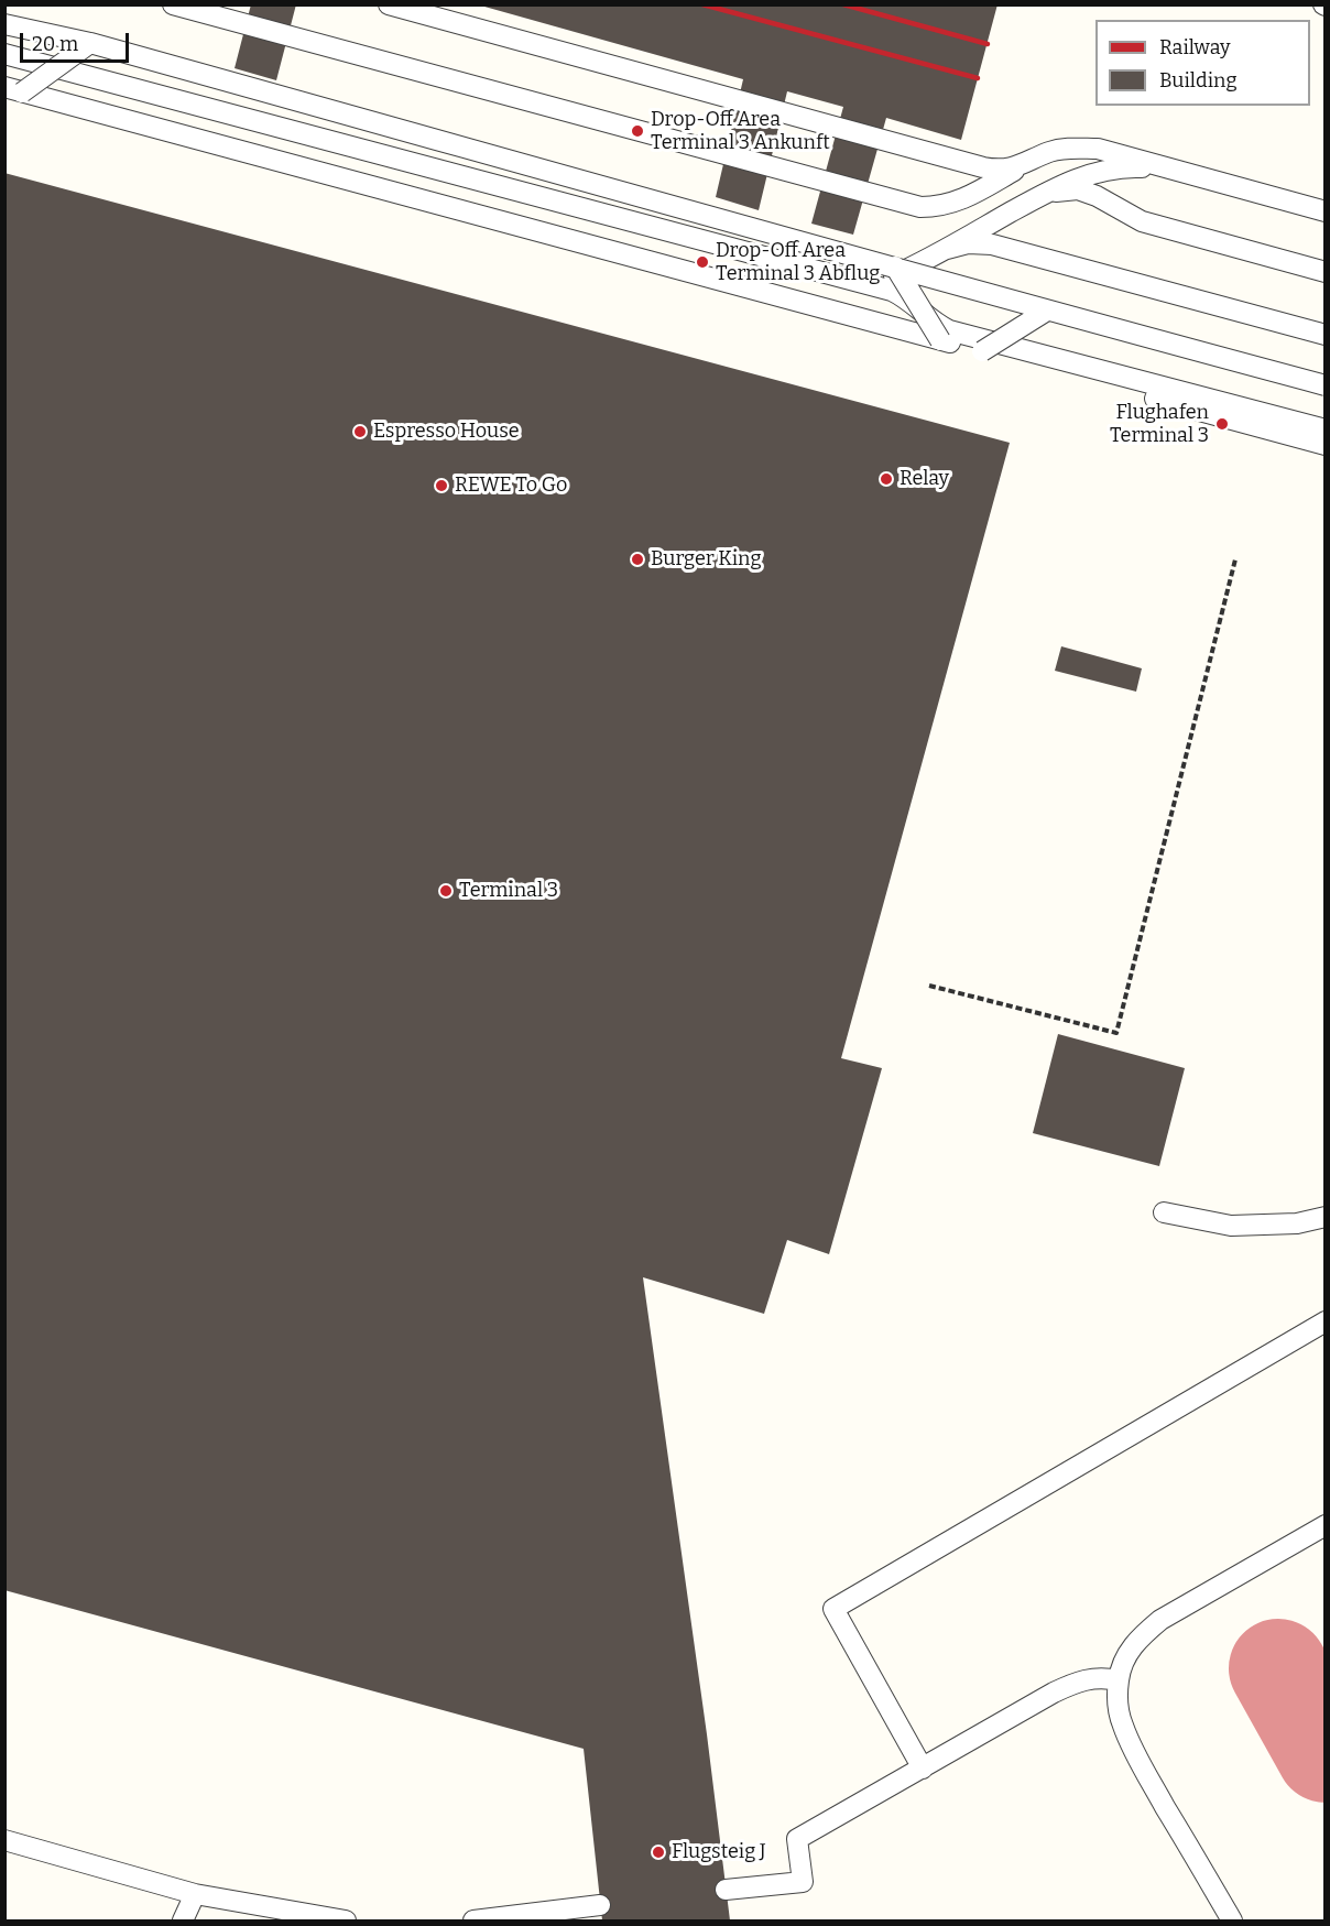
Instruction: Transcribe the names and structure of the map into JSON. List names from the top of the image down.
{
  "places": [
    "Drop-Off Area Terminal 3 Ankunft",
    "Drop-Off Area Terminal 3 Abflug",
    "Flughafen Terminal 3",
    "Espresso House",
    "Relay",
    "REWE To Go",
    "Burger King",
    "Terminal 3",
    "Flugsteig J"
  ],
  "legend": ["Railway", "Building"],
  "scale_bar": "20 m"
}
